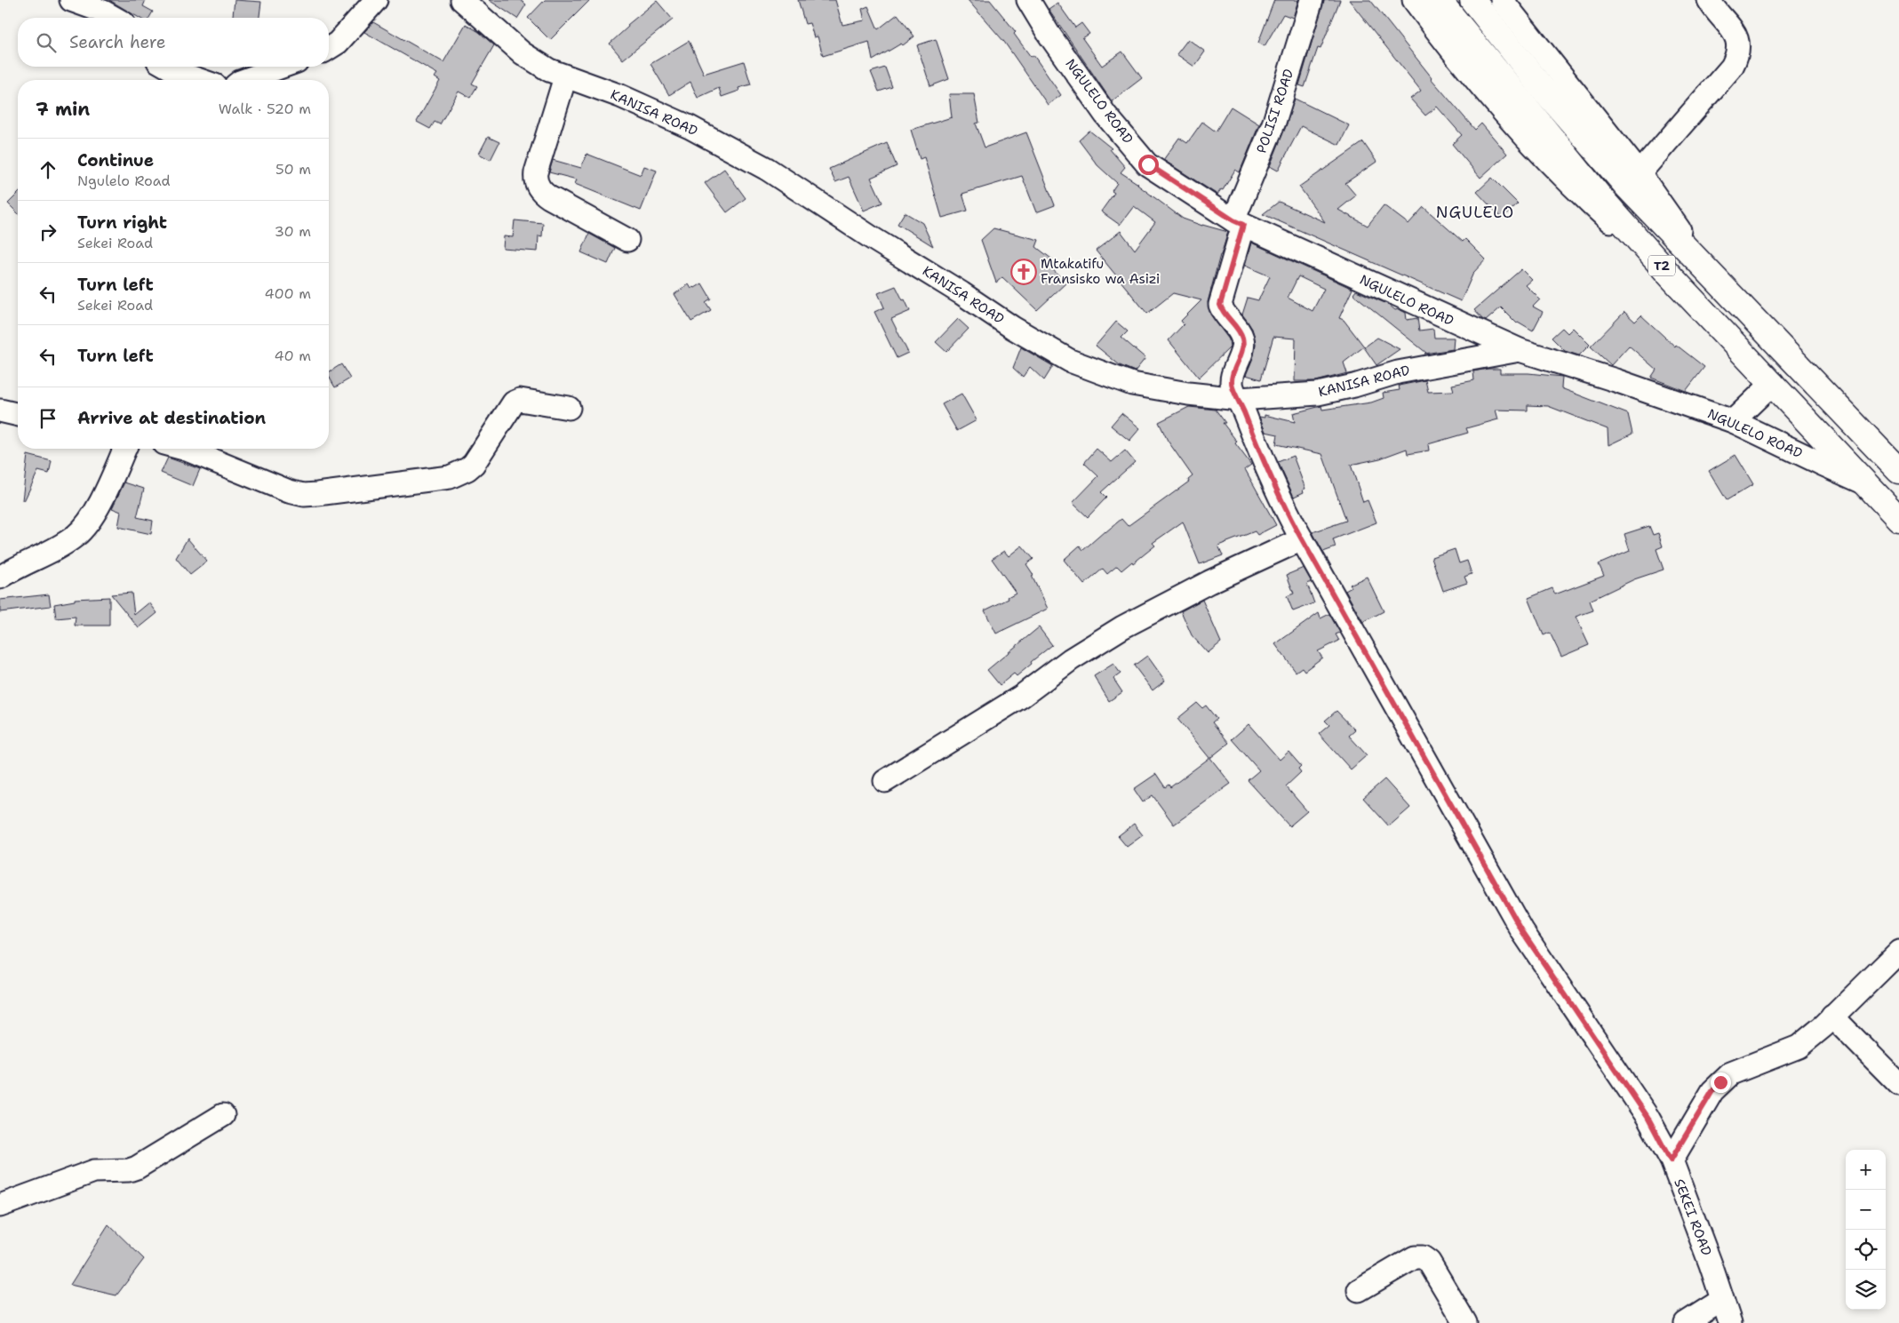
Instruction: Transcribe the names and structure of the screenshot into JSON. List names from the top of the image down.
{
  "streets": {
    "highway": ["T2"],
    "street": [
      "NGULELO ROAD",
      "POLISI ROAD",
      "KANISA ROAD",
      "SEKEI ROAD"
    ]
  },
  "crossings": [
    ["NGULELO ROAD", "POLISI ROAD"],
    ["NGULELO ROAD", "KANISA ROAD"],
    ["NGULELO ROAD", "T2"],
    ["NGULELO ROAD", "SEKEI ROAD"],
    ["POLISI ROAD", "SEKEI ROAD"],
    ["KANISA ROAD", "SEKEI ROAD"]
  ],
  "districts": ["NGULELO"],
  "places": {
    "church": ["Mtakatifu Fransisko wa Asizi"]
  },
  "page": {
    "search": "Search here",
    "heading": ["7 min", "Walk · 520 m"],
    "list": [
      ["Continue", "Ngulelo Road", "50 m"],
      ["Turn right", "Sekei Road", "30 m"],
      ["Turn left", "Sekei Road", "400 m"],
      ["Turn left", "40 m"],
      "Arrive at destination"
    ],
    "map_buttons": ["+", "−"]
  }
}
